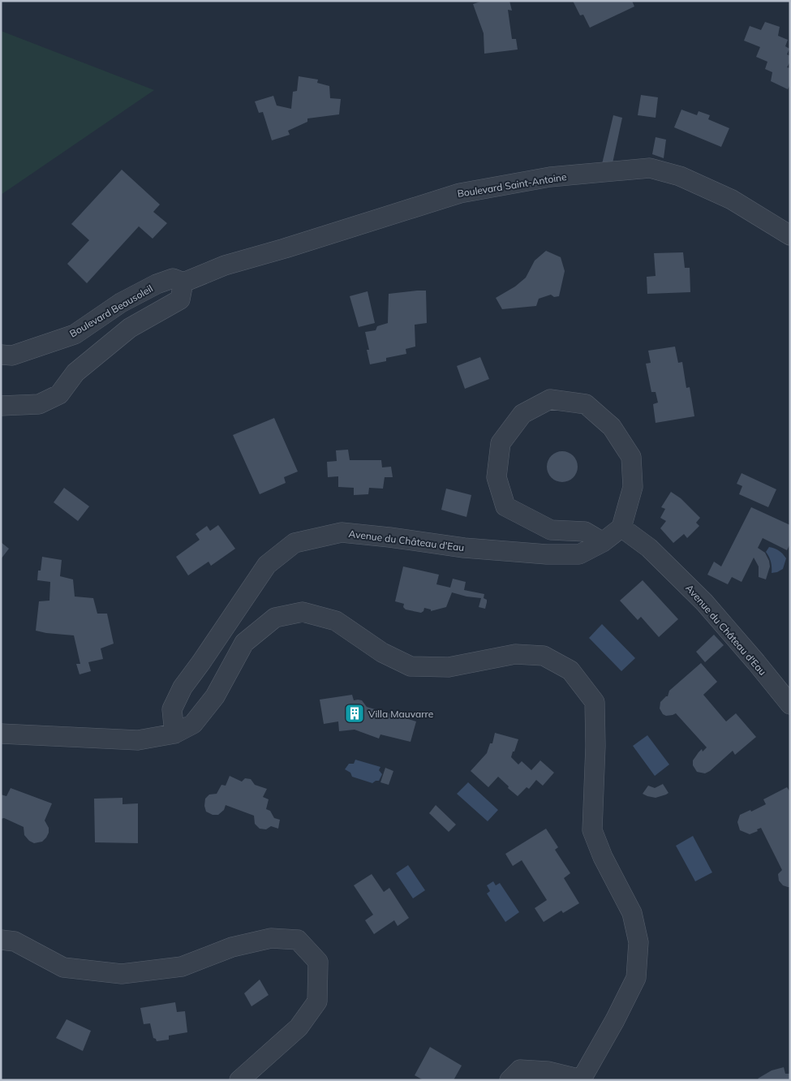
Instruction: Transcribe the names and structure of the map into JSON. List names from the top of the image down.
{
  "streets": {
    "street": ["Boulevard Saint-Antoine", "Boulevard Beausoleil", "Avenue du Château d'Eau"]
  },
  "crossings": [
    ["Boulevard Saint-Antoine", "Boulevard Beausoleil"]
  ],
  "places": {
    "building": ["Villa Mauvarre"]
  }
}
